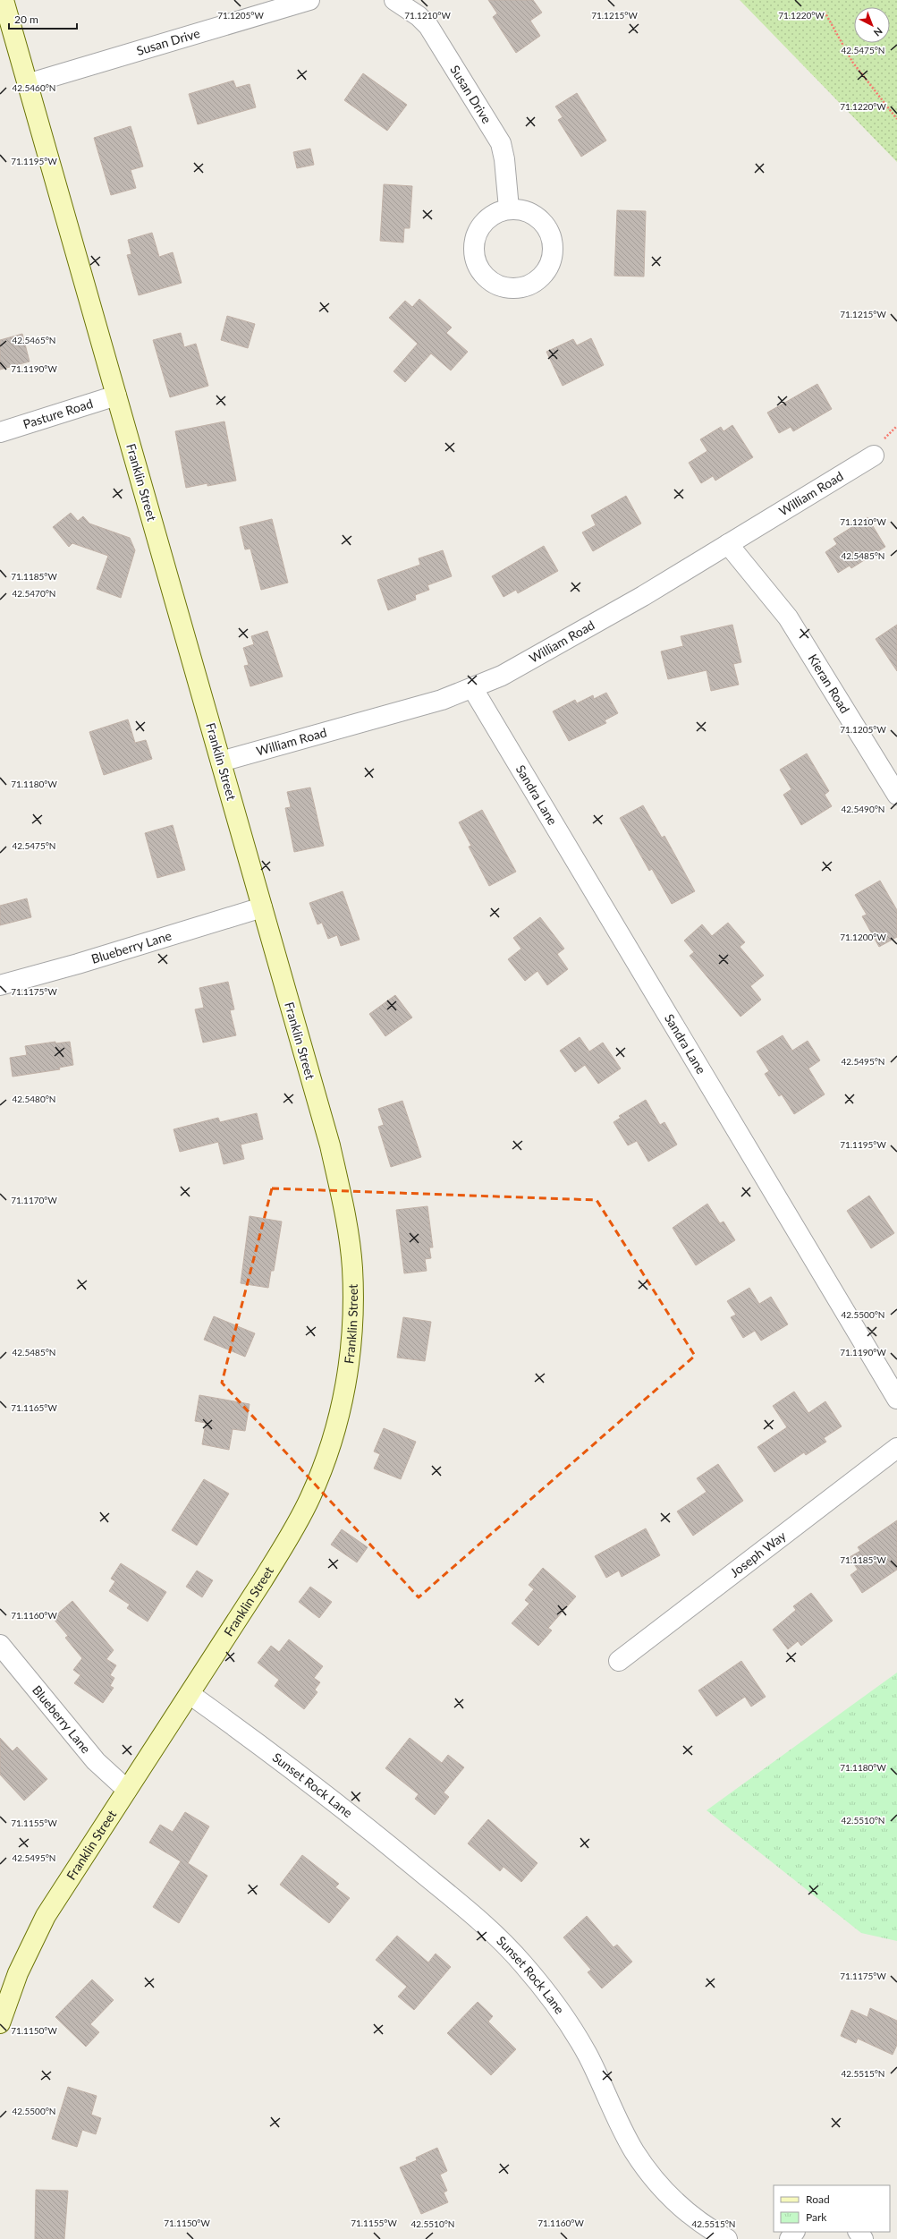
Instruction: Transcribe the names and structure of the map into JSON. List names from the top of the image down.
{
  "streets": {
    "main road": ["Franklin Street"],
    "street": [
      "Susan Drive",
      "Pasture Road",
      "William Road",
      "Kieran Road",
      "Sandra Lane",
      "Blueberry Lane",
      "Joseph Way",
      "Sunset Rock Lane"
    ]
  },
  "crossings": [
    ["Susan Drive", "Franklin Street"],
    ["Pasture Road", "Franklin Street"],
    ["Franklin Street", "William Road"],
    ["Franklin Street", "Blueberry Lane"],
    ["Franklin Street", "Sunset Rock Lane"],
    ["William Road", "Kieran Road"],
    ["William Road", "Sandra Lane"]
  ],
  "legend": ["Road", "Park"],
  "scale_bar": "20 m",
  "north": "bottom right",
  "coordinates": [
    "71.1205°W",
    "71.1210°W",
    "71.1215°W",
    "71.1220°W",
    "42.5475°N",
    "42.5460°N",
    "71.1195°W",
    "42.5465°N",
    "71.1190°W",
    "42.5485°N",
    "71.1185°W",
    "42.5470°N",
    "71.1180°W",
    "42.5490°N",
    "71.1200°W",
    "71.1175°W",
    "42.5495°N",
    "42.5480°N",
    "71.1170°W",
    "42.5500°N",
    "71.1165°W",
    "71.1160°W",
    "42.5510°N",
    "71.1155°W",
    "71.1150°W",
    "42.5515°N"
  ]
}
